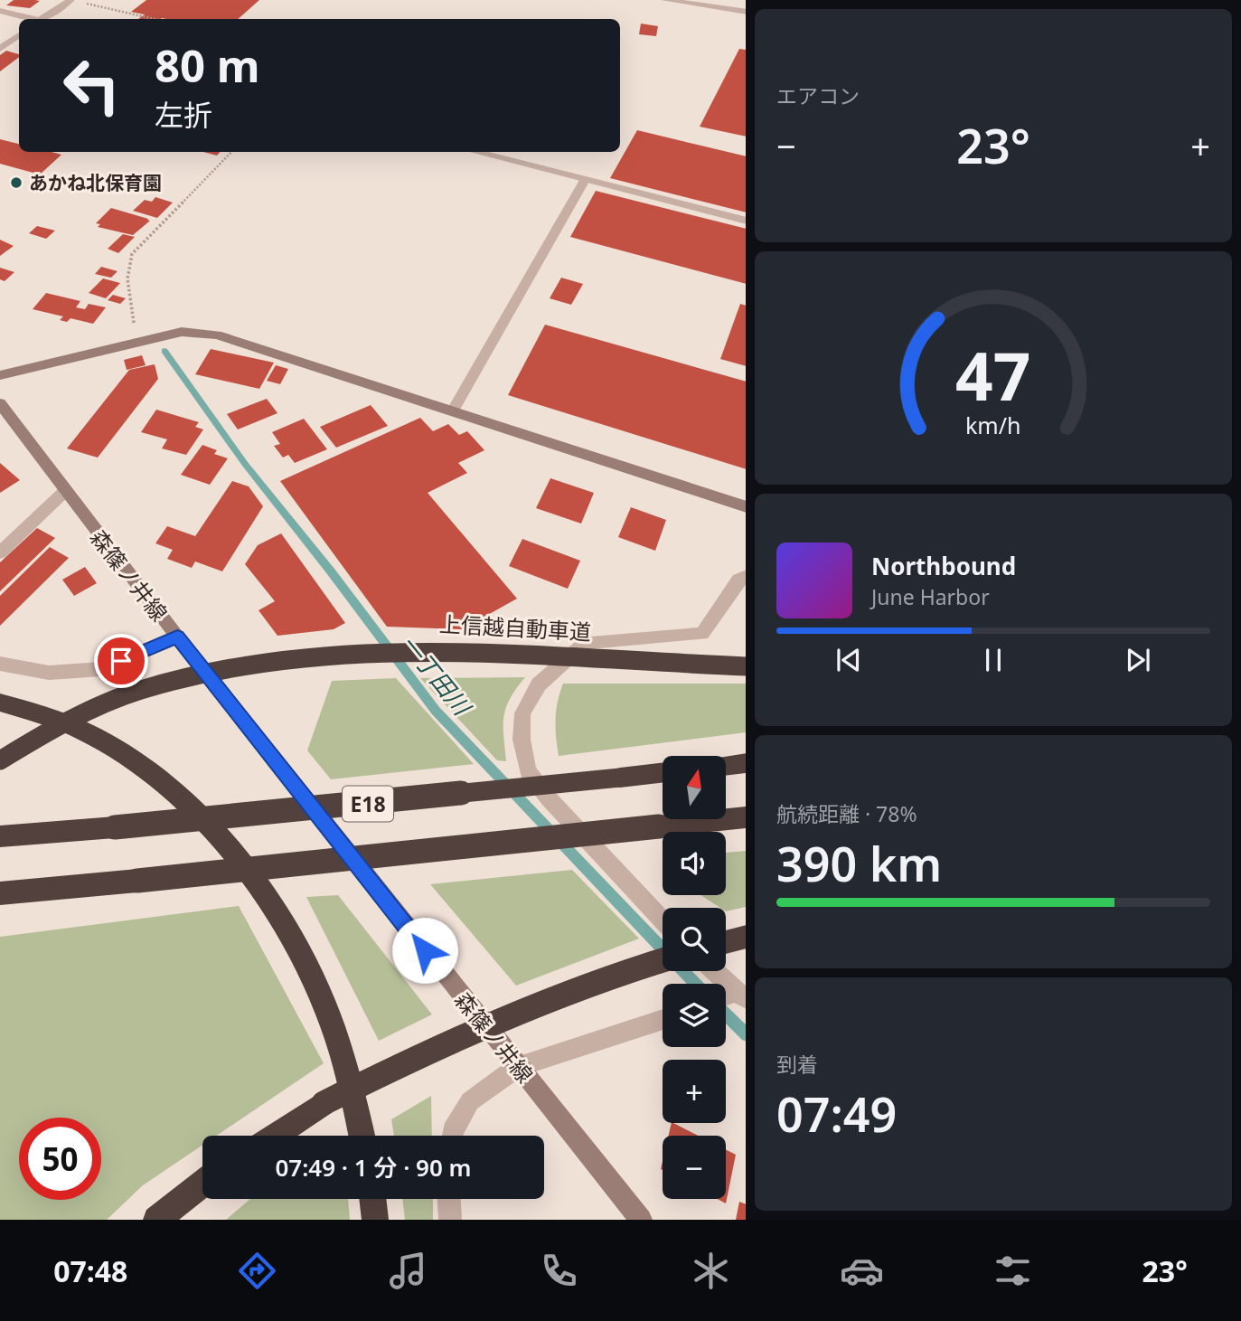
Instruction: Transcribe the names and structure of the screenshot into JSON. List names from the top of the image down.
{
  "streets": {
    "highway": ["上信越自動車道", "E18"],
    "main road": ["森篠ノ井線"]
  },
  "water": ["一丁田川"],
  "places": ["あかね北保育園"],
  "north": "top",
  "page": {
    "tile": [
      "エアコン",
      ["航続距離 · 78%", "390 km"],
      ["到着", "07:49"]
    ],
    "turn": ["80 m", "左折"],
    "heat": ["−", "23°", "+"],
    "song": ["Northbound", "June Harbor"],
    "map_buttons": ["+", "−"],
    "limit": "50",
    "trip": "07:49 · 1 分 · 90 m",
    "tabs": ["07:48", "23°"],
    "gauge": ["47", "km/h"]
  }
}
